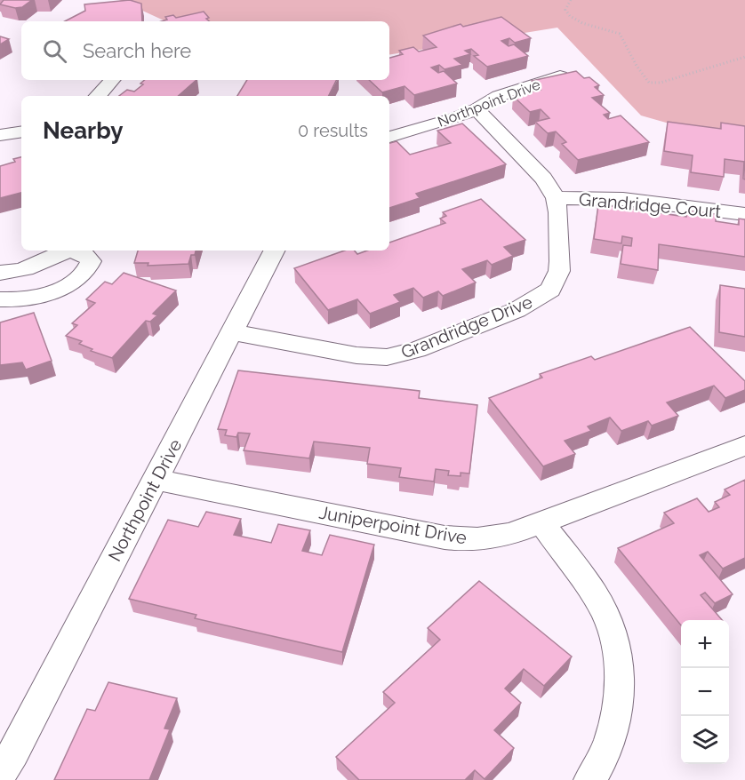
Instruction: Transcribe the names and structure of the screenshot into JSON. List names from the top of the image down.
{
  "streets": {
    "street": [
      "Northpoint Drive",
      "Grandridge Court",
      "Grandridge Drive",
      "Juniperpoint Drive"
    ]
  },
  "crossings": [
    ["Northpoint Drive", "Grandridge Drive"],
    ["Northpoint Drive", "Juniperpoint Drive"],
    ["Grandridge Court", "Grandridge Drive"]
  ],
  "page": {
    "search": "Search here",
    "heading": ["Nearby", "0 results"],
    "map_buttons": ["+", "−"]
  }
}
